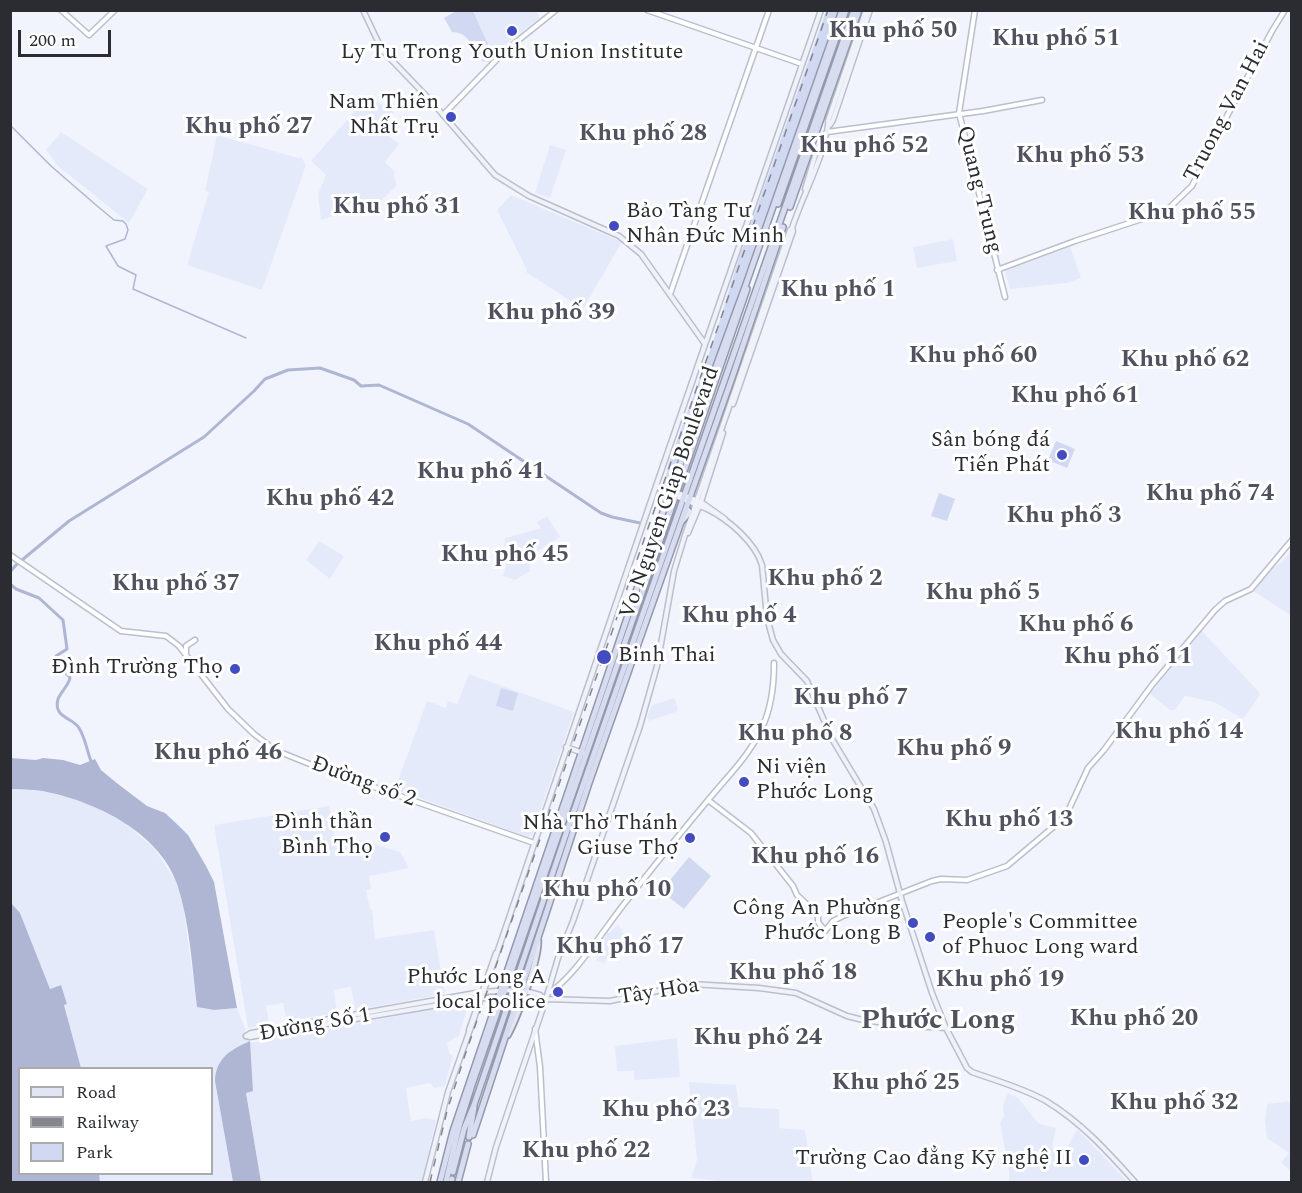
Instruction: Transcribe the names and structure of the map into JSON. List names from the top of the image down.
{
  "streets": {
    "highway": ["Vo Nguyen Giap Boulevard"],
    "main road": ["Tây Hòa", "Đường Số 1"],
    "street": ["Truong Van Hai", "Quang Trung", "Đường số 2"]
  },
  "crossings": [
    ["Truong Van Hai", "Quang Trung"],
    ["Vo Nguyen Giap Boulevard", "Tây Hòa"],
    ["Vo Nguyen Giap Boulevard", "Đường Số 1"],
    ["Tây Hòa", "Đường Số 1"]
  ],
  "districts": [
    "Khu phố 50",
    "Khu phố 51",
    "Khu phố 27",
    "Khu phố 28",
    "Khu phố 52",
    "Khu phố 53",
    "Khu phố 31",
    "Khu phố 55",
    "Khu phố 1",
    "Khu phố 39",
    "Khu phố 60",
    "Khu phố 62",
    "Khu phố 61",
    "Khu phố 41",
    "Khu phố 74",
    "Khu phố 42",
    "Khu phố 3",
    "Khu phố 45",
    "Khu phố 2",
    "Khu phố 37",
    "Khu phố 5",
    "Khu phố 4",
    "Khu phố 6",
    "Khu phố 44",
    "Khu phố 11",
    "Khu phố 7",
    "Khu phố 14",
    "Khu phố 8",
    "Khu phố 9",
    "Khu phố 46",
    "Khu phố 13",
    "Khu phố 16",
    "Khu phố 10",
    "Khu phố 17",
    "Khu phố 18",
    "Khu phố 19",
    "Khu phố 20",
    "Phước Long",
    "Khu phố 24",
    "Khu phố 25",
    "Khu phố 32",
    "Khu phố 23",
    "Khu phố 22"
  ],
  "places": [
    "Ly Tu Trong Youth Union Institute",
    "Nam Thiên Nhất Trụ",
    "Bảo Tàng Tư Nhân Đức Minh",
    "Sân bóng đá Tiến Phát",
    "Binh Thai",
    "Đình Trường Thọ",
    "Ni viện Phước Long",
    "Đình thần Bình Thọ",
    "Nhà Thờ Thánh Giuse Thợ",
    "Công An Phường Phước Long B",
    "People's Committee of Phuoc Long ward",
    "Phước Long A local police",
    "Trường Cao đẳng Kỹ nghệ II"
  ],
  "legend": ["Road", "Railway", "Park"],
  "scale_bar": "200 m"
}
